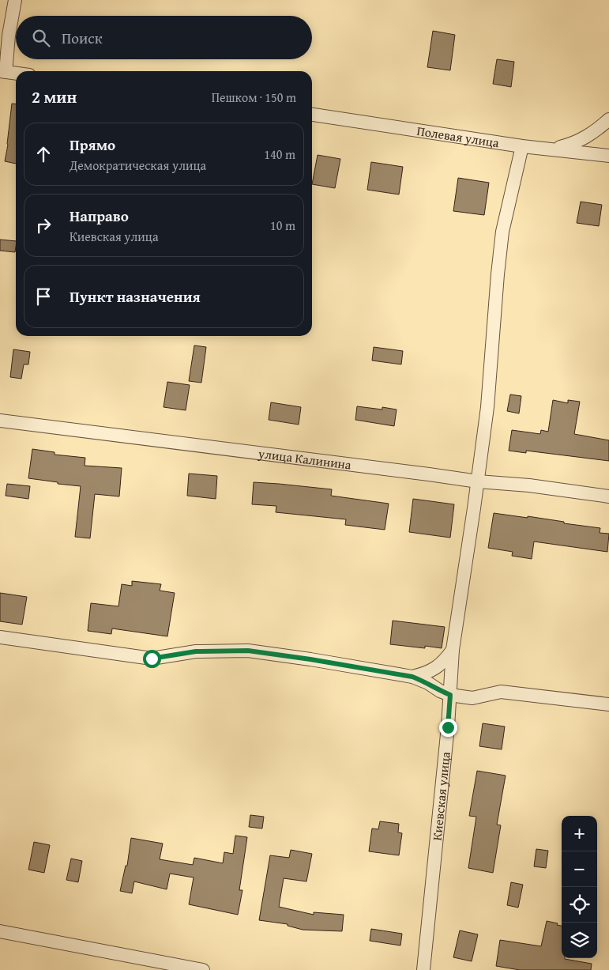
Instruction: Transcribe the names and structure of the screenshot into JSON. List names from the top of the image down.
{
  "streets": {
    "street": ["Полевая улица", "улица Калинина", "Киевская улица"]
  },
  "crossings": [
    ["Полевая улица", "Киевская улица"],
    ["улица Калинина", "Киевская улица"]
  ],
  "page": {
    "search": "Поиск",
    "heading": ["2 мин", "Пешком · 150 m"],
    "list": [
      ["Прямо", "Демократическая улица", "140 m"],
      ["Направо", "Киевская улица", "10 m"],
      "Пункт назначения"
    ],
    "map_buttons": ["+", "−"]
  }
}
